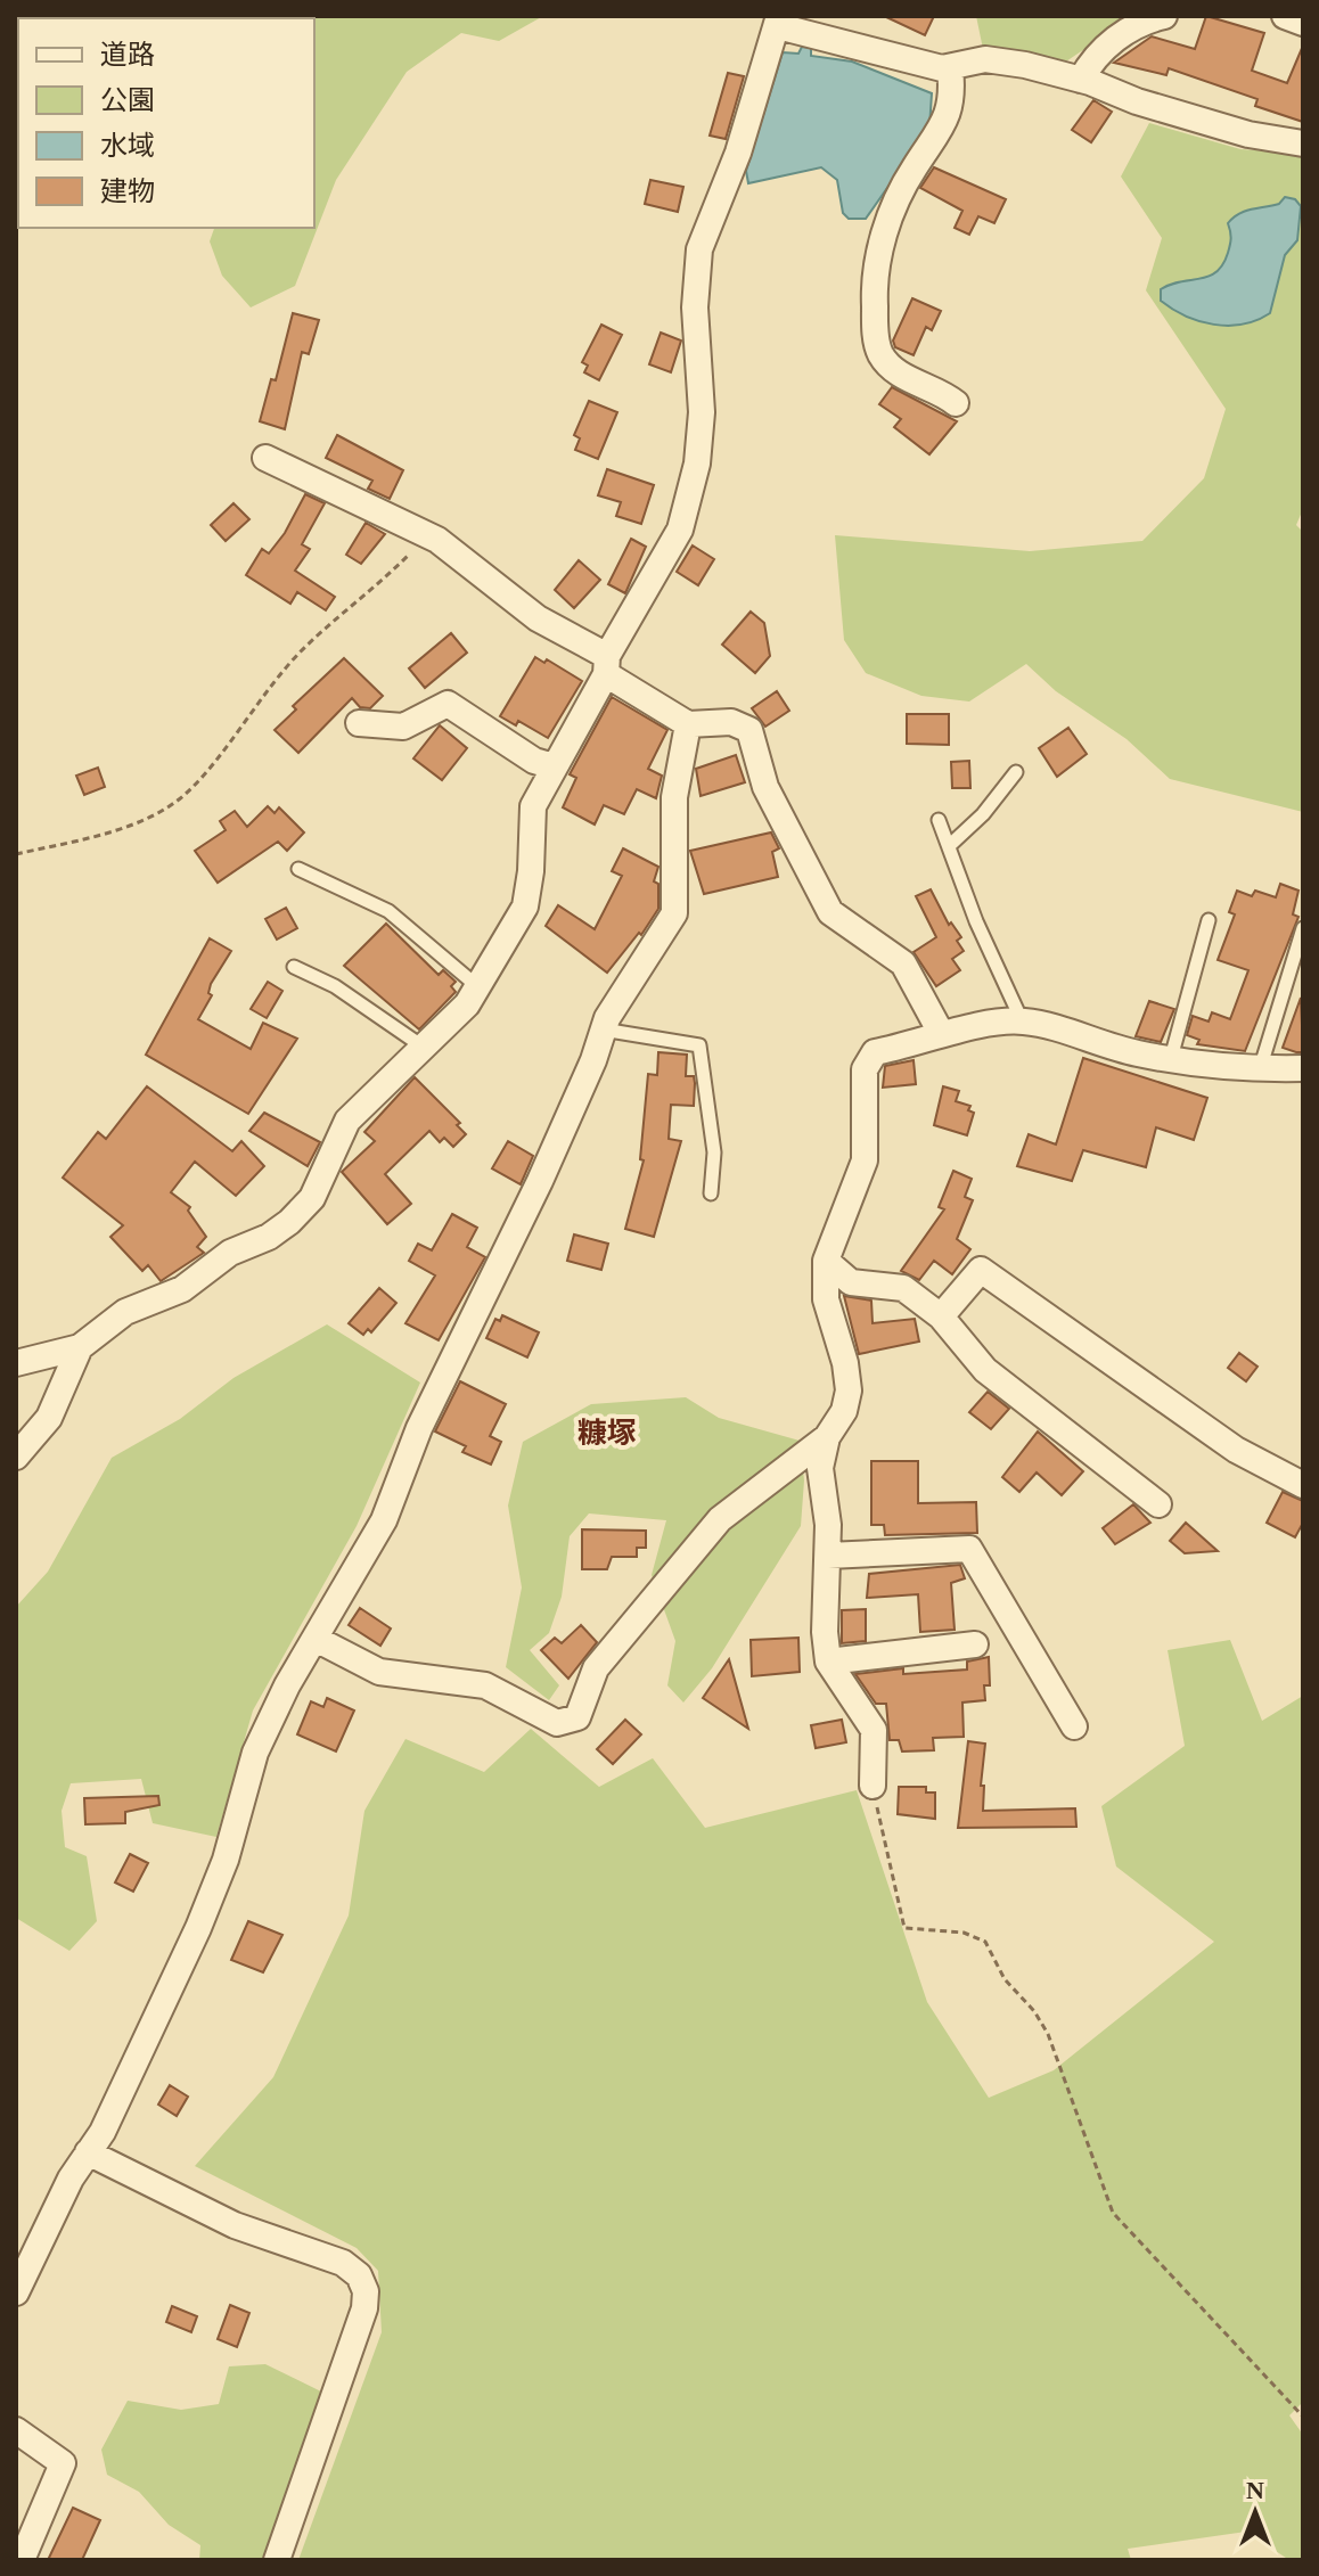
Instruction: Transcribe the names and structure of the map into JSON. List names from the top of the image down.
{
  "districts": ["糠塚"],
  "legend": [
    "道路",
    "公園",
    "水域",
    "建物"
  ],
  "north": "top"
}
